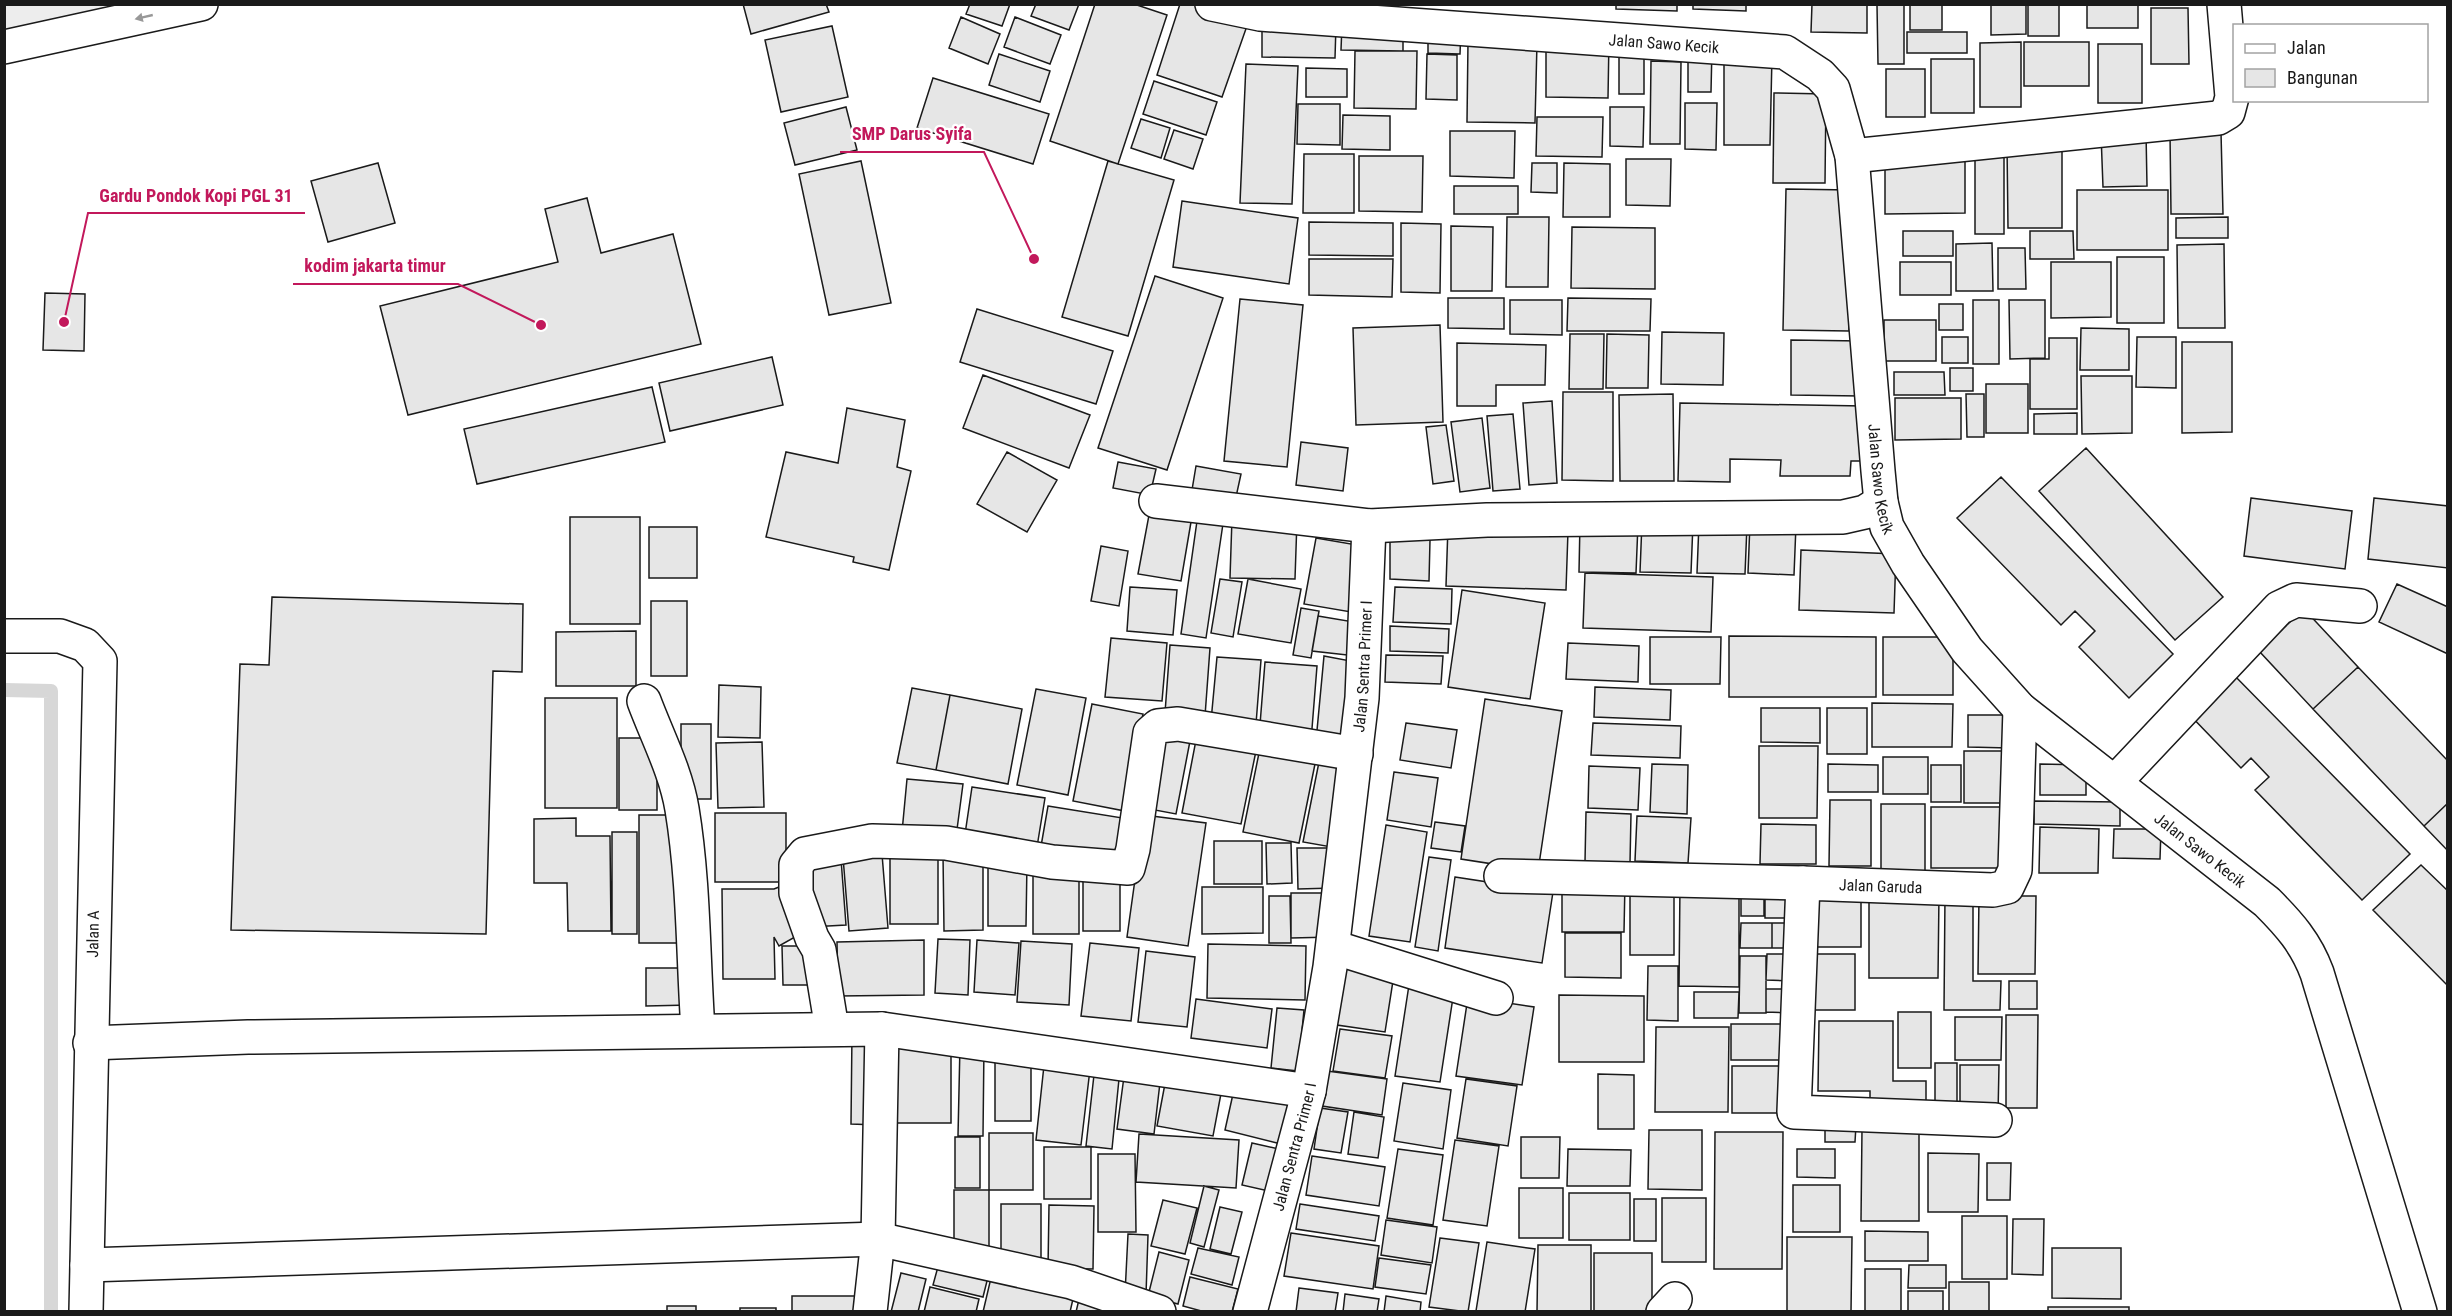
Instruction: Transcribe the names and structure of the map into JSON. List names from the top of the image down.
{
  "streets": {
    "street": [
      "Jalan Sawo Kecik",
      "Jalan Sentra Primer I",
      "Jalan Garuda",
      "Jalan A"
    ]
  },
  "crossings": [
    ["Jalan Sawo Kecik", "Jalan Garuda"]
  ],
  "places": ["SMP Darus Syifa", "Gardu Pondok Kopi PGL 31", "kodim jakarta timur"],
  "legend": ["Jalan", "Bangunan"]
}
